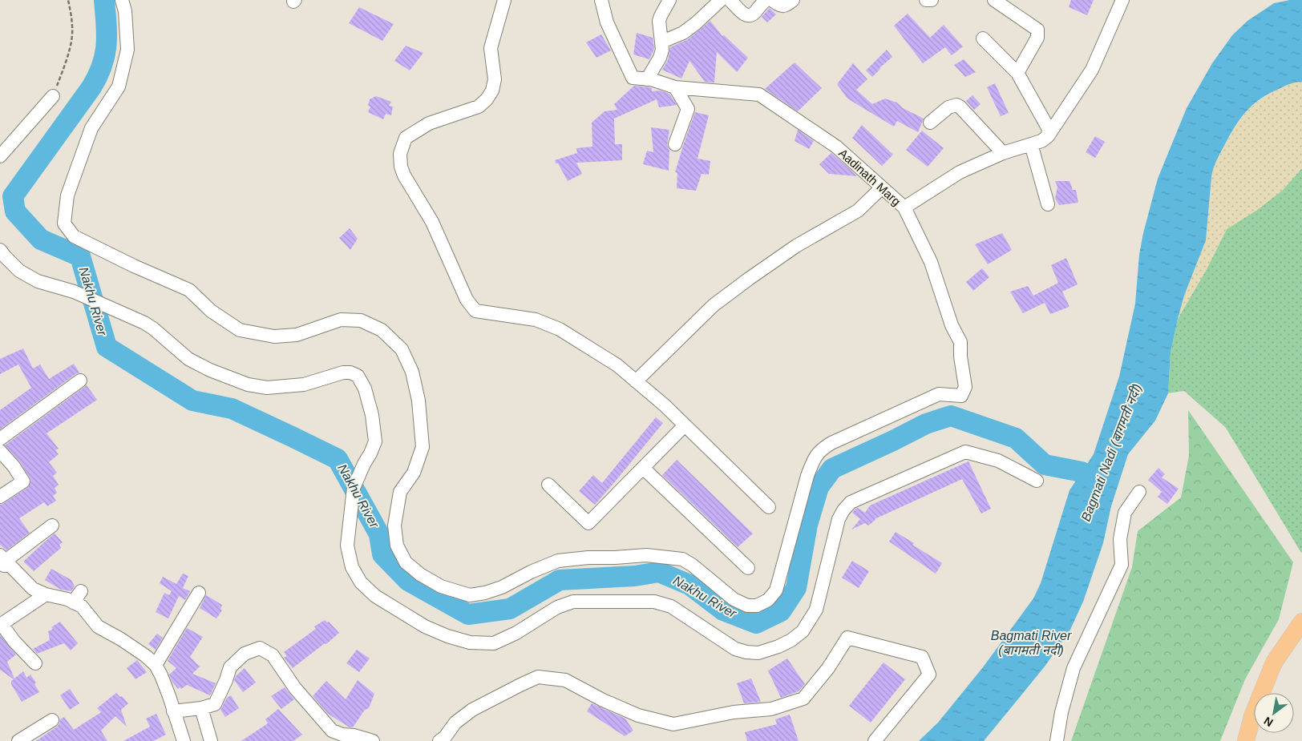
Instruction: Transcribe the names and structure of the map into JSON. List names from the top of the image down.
{
  "streets": {
    "street": ["Aadinath Marg"]
  },
  "water": ["Nakhu River", "Bagmati Nadi (बागमती नदी)", "Bagmati River (बागमती नदी)"],
  "north": "bottom left"
}
